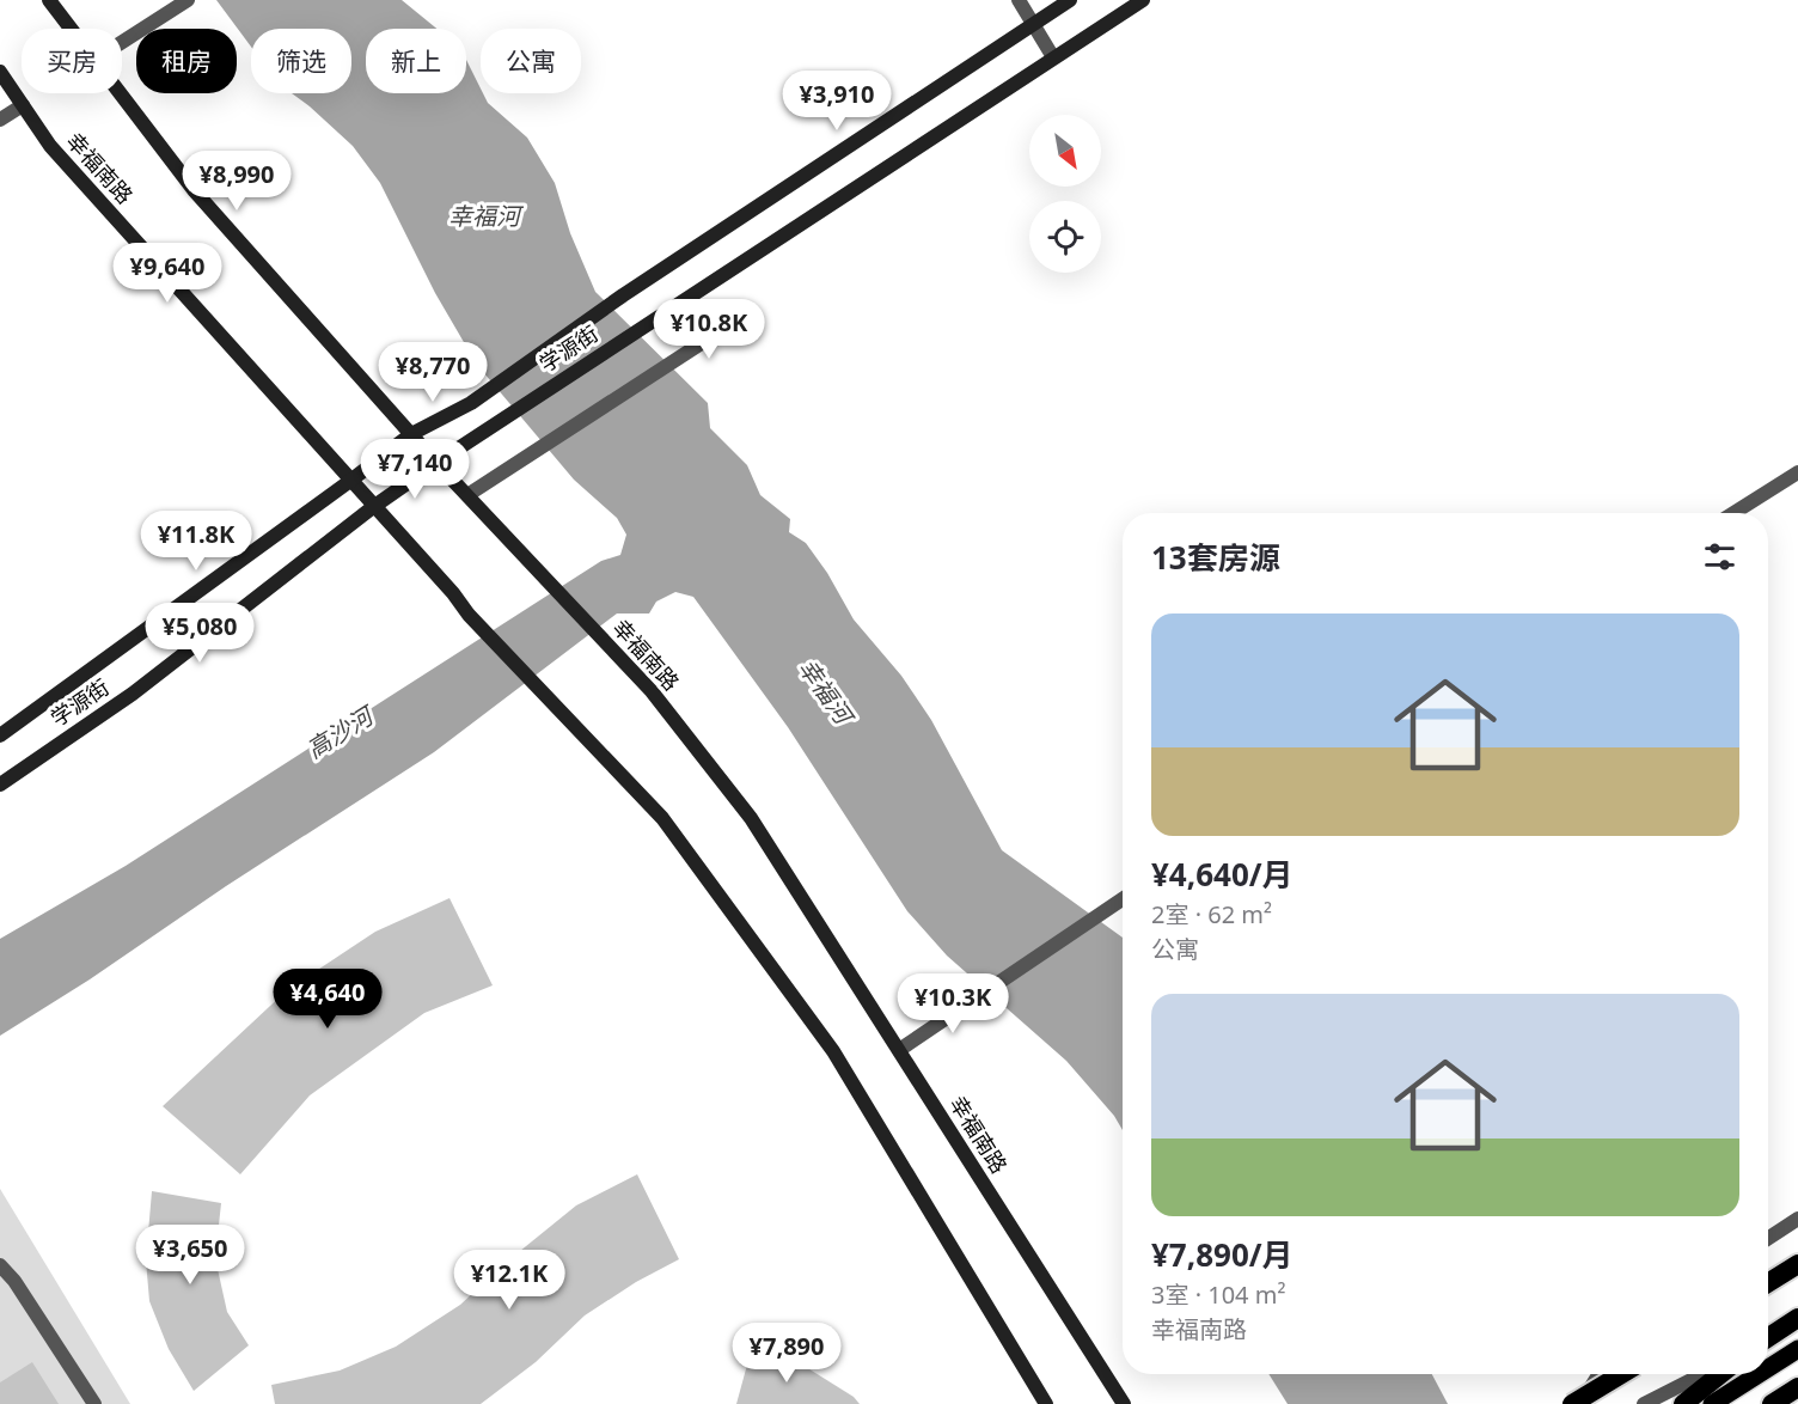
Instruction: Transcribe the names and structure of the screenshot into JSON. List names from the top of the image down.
{
  "streets": {
    "main road": ["幸福南路", "学源街"]
  },
  "crossings": [
    ["幸福南路", "学源街"]
  ],
  "water": ["幸福河", "高沙河"],
  "north": "bottom right",
  "page": {
    "chip": [
      "买房",
      "租房",
      "筛选",
      "新上",
      "公寓"
    ],
    "price": [
      "¥3,910",
      "¥8,990",
      "¥9,640",
      "¥10.8K",
      "¥8,770",
      "¥7,140",
      "¥11.8K",
      "¥5,080",
      "¥4,640",
      "¥10.3K",
      "¥3,650",
      "¥12.1K",
      "¥7,890"
    ],
    "heading": "13套房源",
    "list": [
      {
        "name": "¥4,640/月",
        "note": "2室 · 62 m² · 公寓"
      },
      {
        "name": "¥7,890/月",
        "note": "3室 · 104 m² · 幸福南路"
      }
    ]
  }
}
